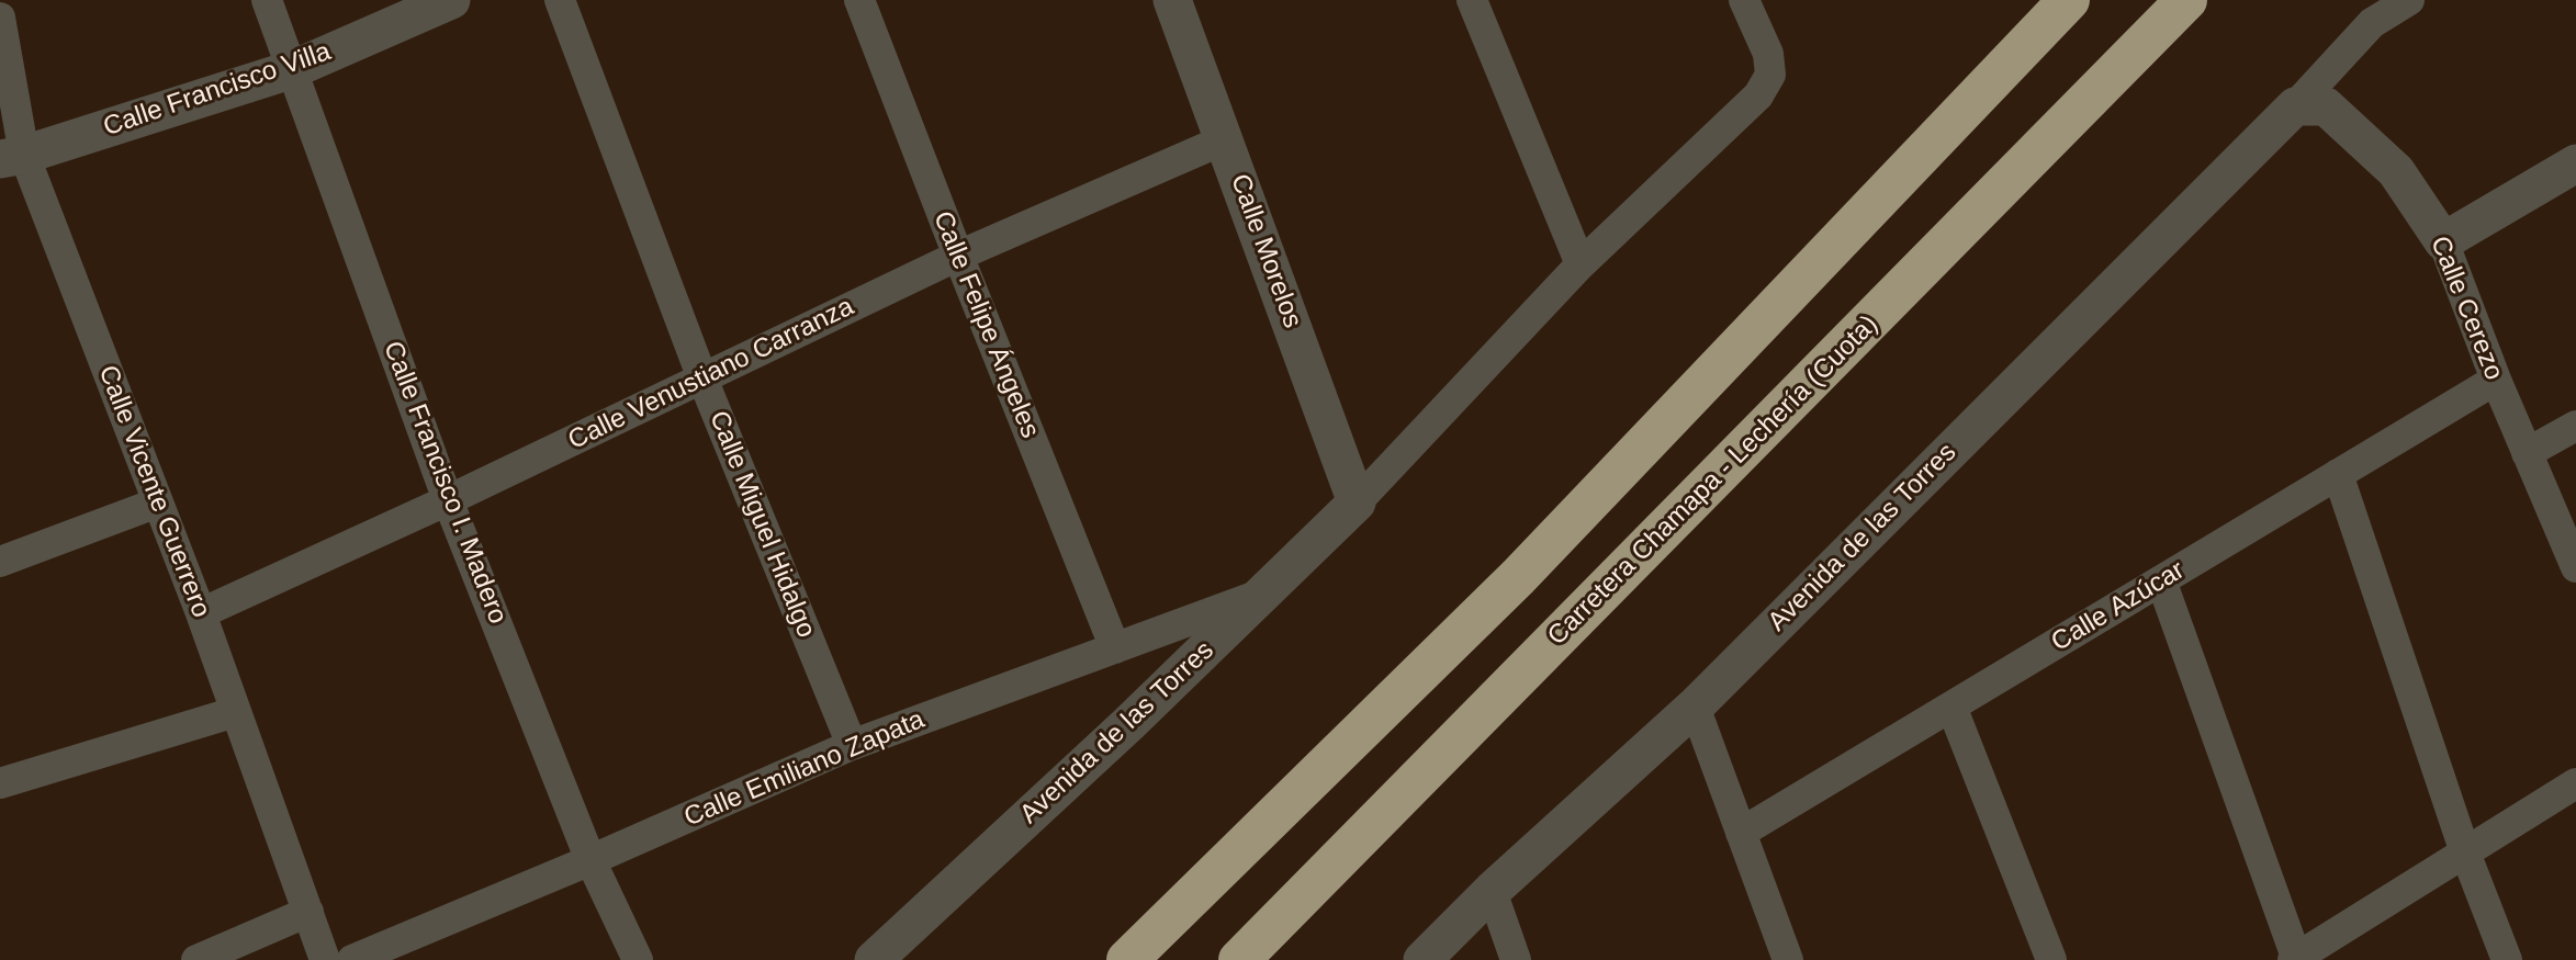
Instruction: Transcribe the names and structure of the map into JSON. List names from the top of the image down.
{
  "streets": {
    "highway": ["Carretera Chamapa - Lechería (Cuota)"],
    "street": [
      "Calle Francisco Villa",
      "Calle Morelos",
      "Calle Cerezo",
      "Calle Felipe Ángeles",
      "Calle Venustiano Carranza",
      "Calle Francisco I. Madero",
      "Calle Vicente Guerrero",
      "Calle Miguel Hidalgo",
      "Avenida de las Torres",
      "Calle Azúcar",
      "Calle Emiliano Zapata"
    ]
  },
  "crossings": [
    ["Calle Francisco Villa", "Calle Francisco I. Madero"],
    ["Calle Francisco Villa", "Calle Vicente Guerrero"],
    ["Calle Morelos", "Calle Venustiano Carranza"],
    ["Calle Morelos", "Avenida de las Torres"],
    ["Calle Cerezo", "Avenida de las Torres"],
    ["Calle Cerezo", "Calle Azúcar"],
    ["Calle Felipe Ángeles", "Calle Venustiano Carranza"],
    ["Calle Felipe Ángeles", "Calle Emiliano Zapata"],
    ["Calle Venustiano Carranza", "Calle Francisco I. Madero"],
    ["Calle Venustiano Carranza", "Calle Vicente Guerrero"],
    ["Calle Venustiano Carranza", "Calle Miguel Hidalgo"],
    ["Calle Francisco I. Madero", "Calle Emiliano Zapata"],
    ["Calle Miguel Hidalgo", "Calle Emiliano Zapata"],
    ["Avenida de las Torres", "Calle Emiliano Zapata"]
  ]
}
